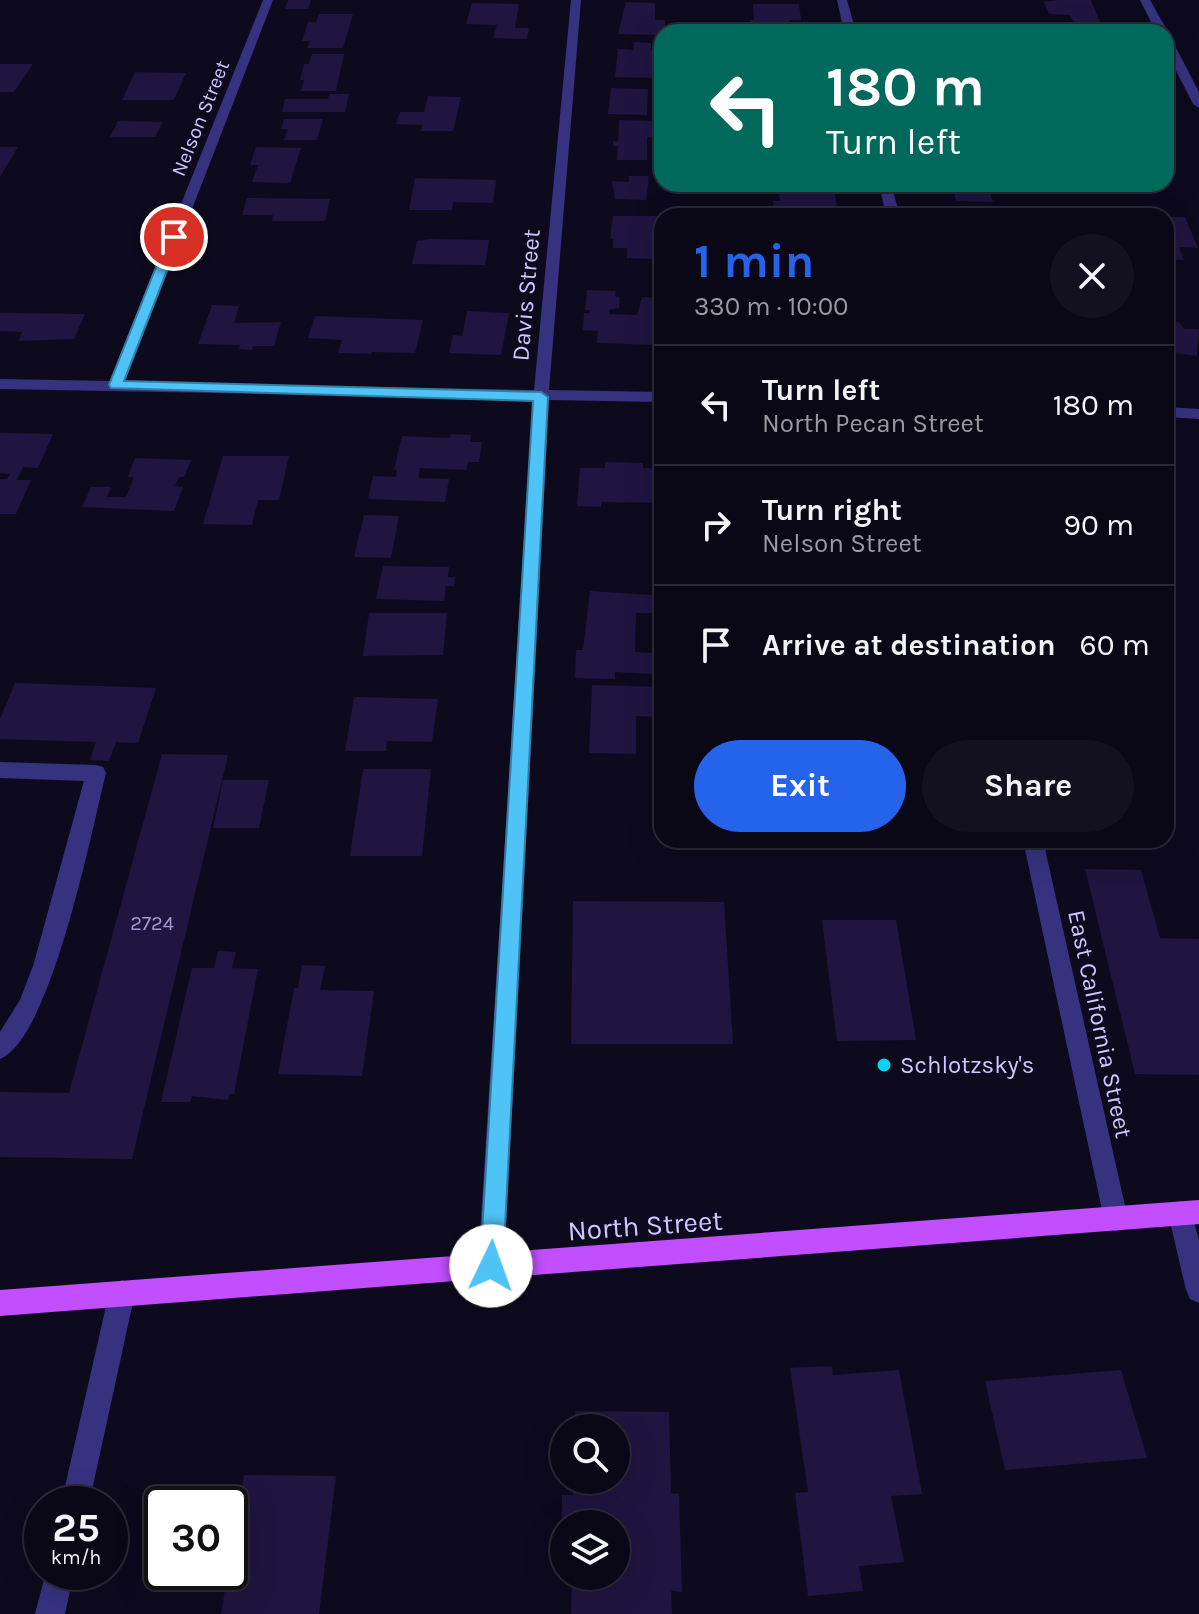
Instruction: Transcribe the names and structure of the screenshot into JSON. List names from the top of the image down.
{
  "streets": {
    "main road": ["North Street"],
    "street": ["Nelson Street", "Davis Street", "East California Street"]
  },
  "crossings": [
    ["Davis Street", "North Street"],
    ["East California Street", "North Street"]
  ],
  "places": ["Schlotzsky's"],
  "house_numbers": ["2724"],
  "page": {
    "turn": ["180 m", "Turn left"],
    "heading": ["1 min", "330 m · 10:00"],
    "list": [
      {
        "name": "Turn left",
        "note": "North Pecan Street",
        "value": "180 m"
      },
      {
        "name": "Turn right",
        "note": "Nelson Street",
        "value": "90 m"
      },
      {
        "name": "Arrive at destination",
        "value": "60 m"
      }
    ],
    "buttons": ["Exit", "Share"],
    "speed": "25 km/h",
    "limit": "30"
  }
}
